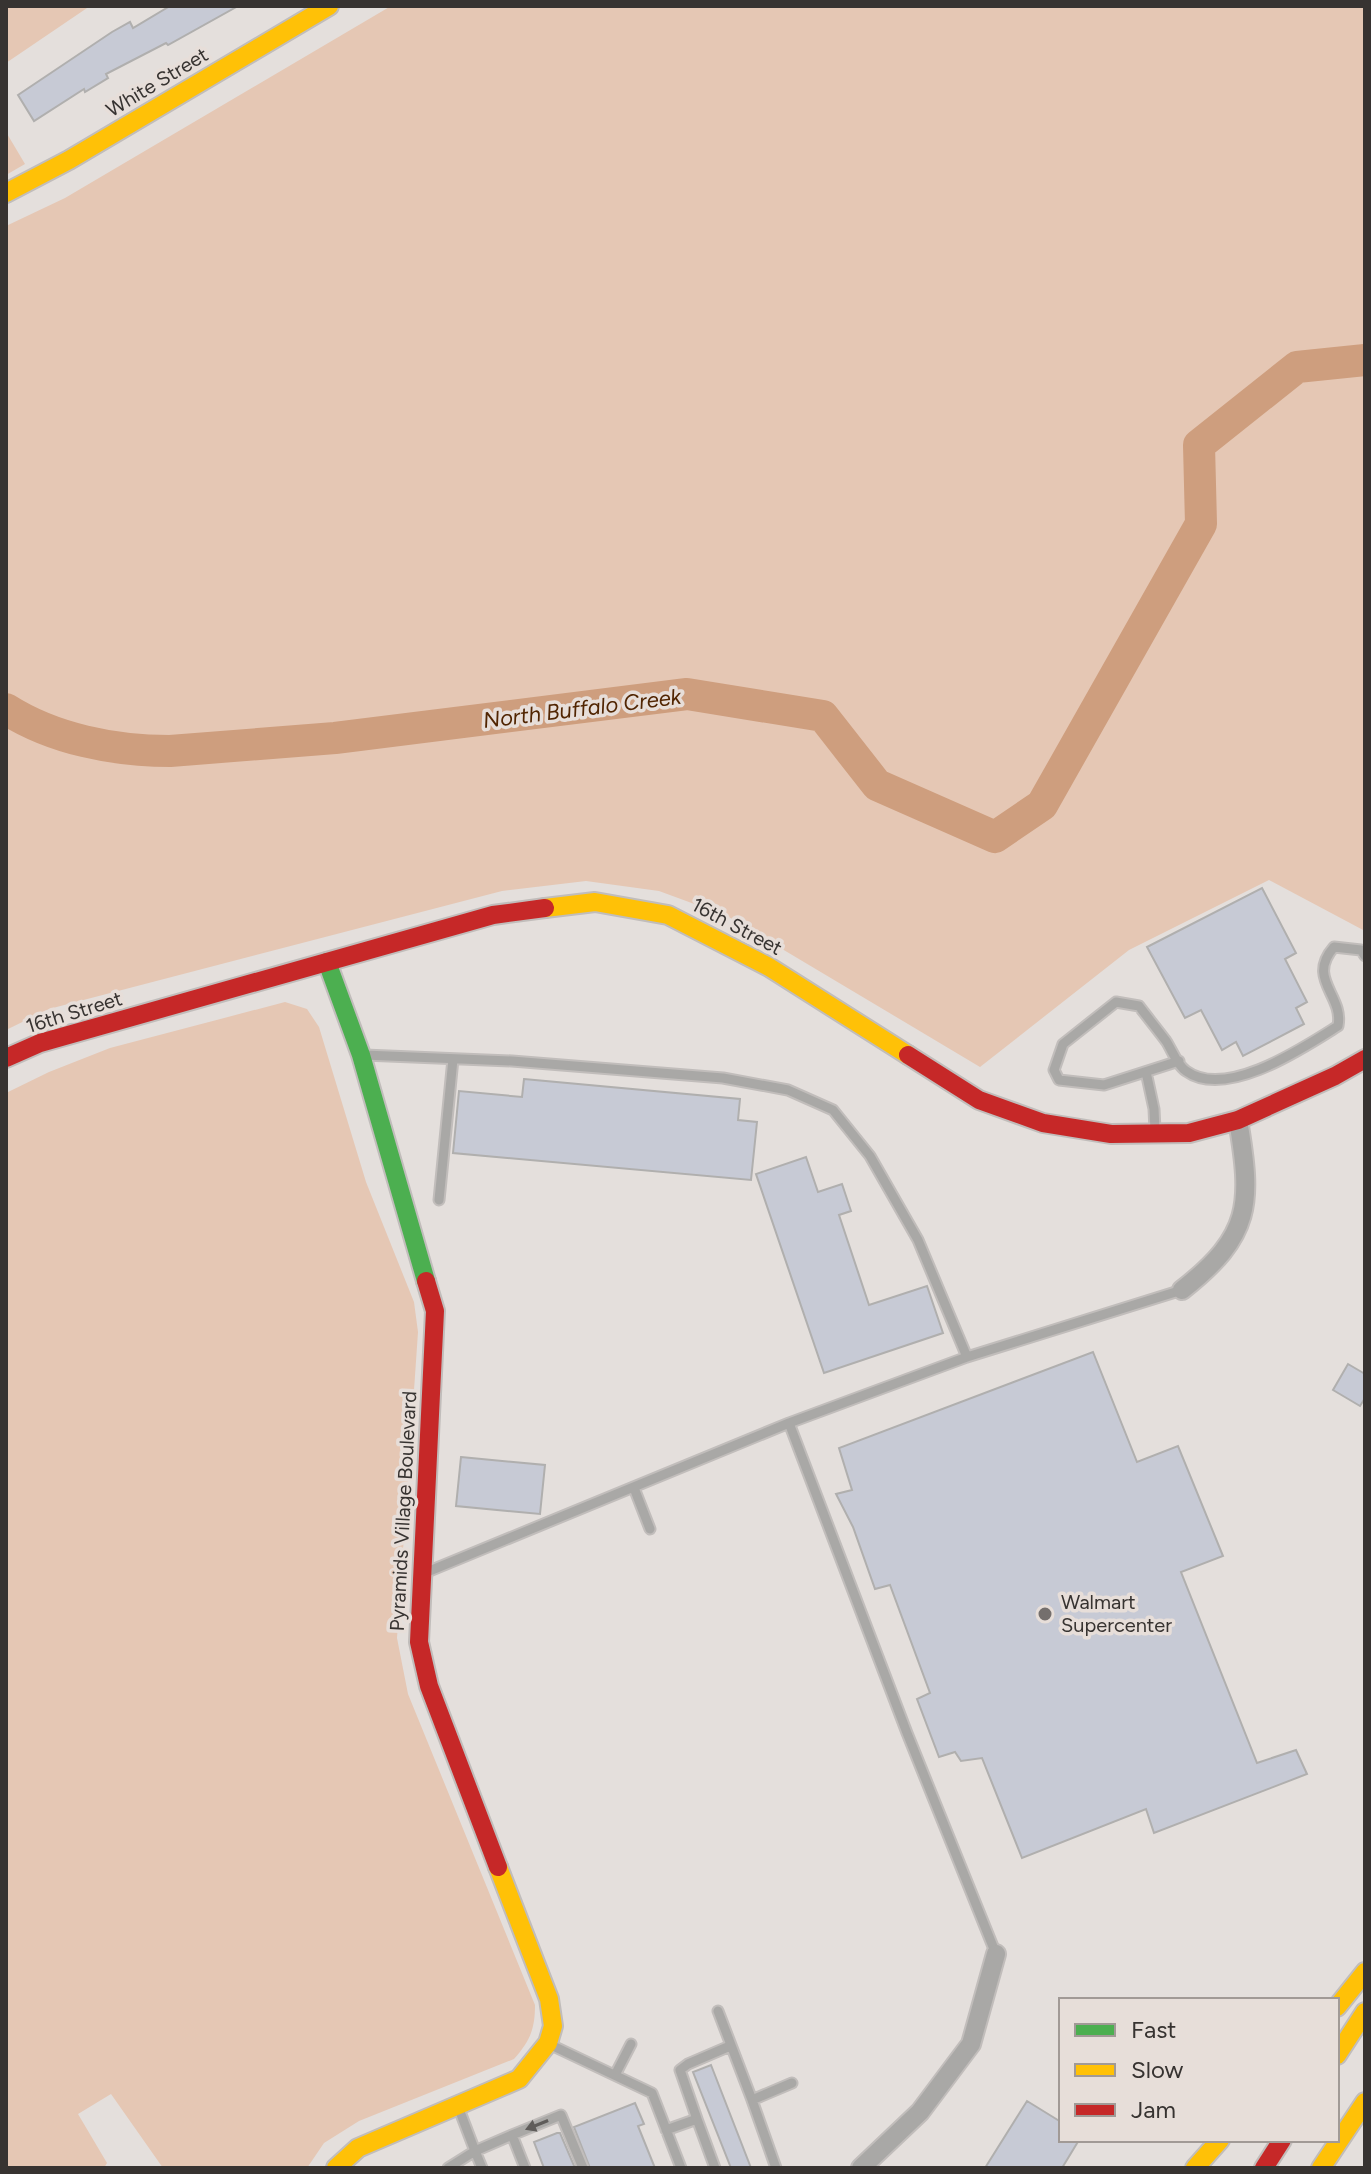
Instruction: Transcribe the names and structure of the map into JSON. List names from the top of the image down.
{
  "streets": {
    "main road": ["White Street", "16th Street", "Pyramids Village Boulevard"]
  },
  "crossings": [
    ["16th Street", "Pyramids Village Boulevard"]
  ],
  "water": ["North Buffalo Creek"],
  "places": ["Walmart Supercenter"],
  "legend": ["Fast", "Slow", "Jam"]
}
